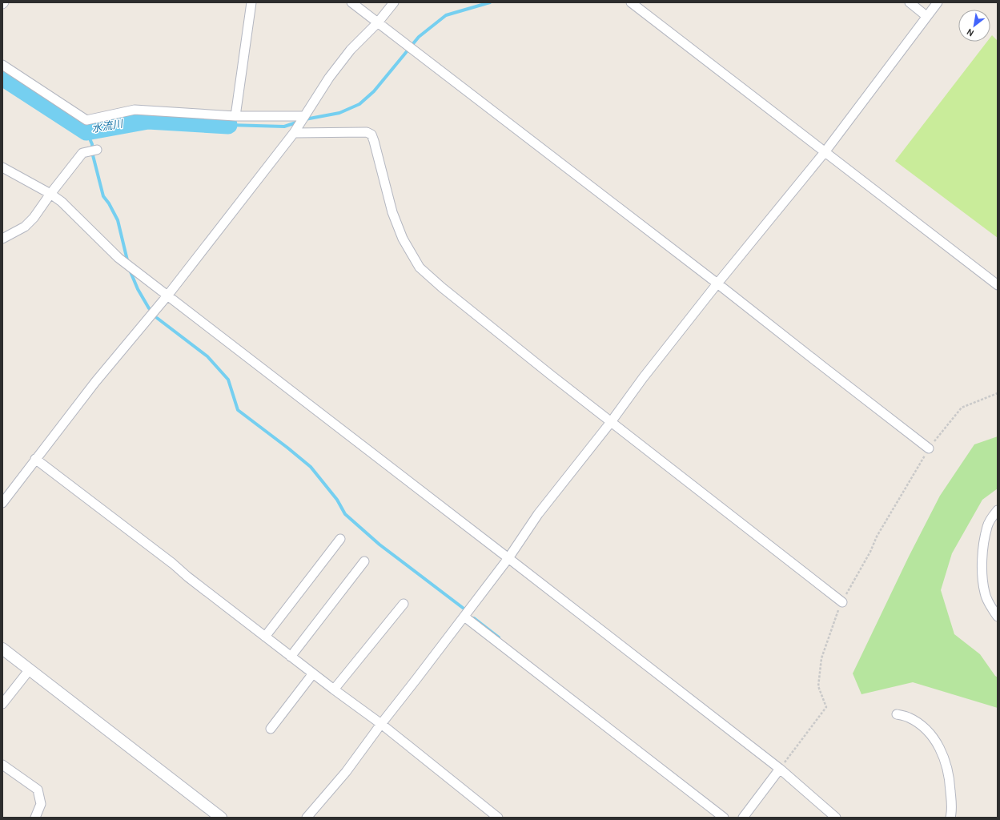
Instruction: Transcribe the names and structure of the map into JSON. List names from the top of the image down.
{
  "water": ["水流川"],
  "north": "bottom left"
}
